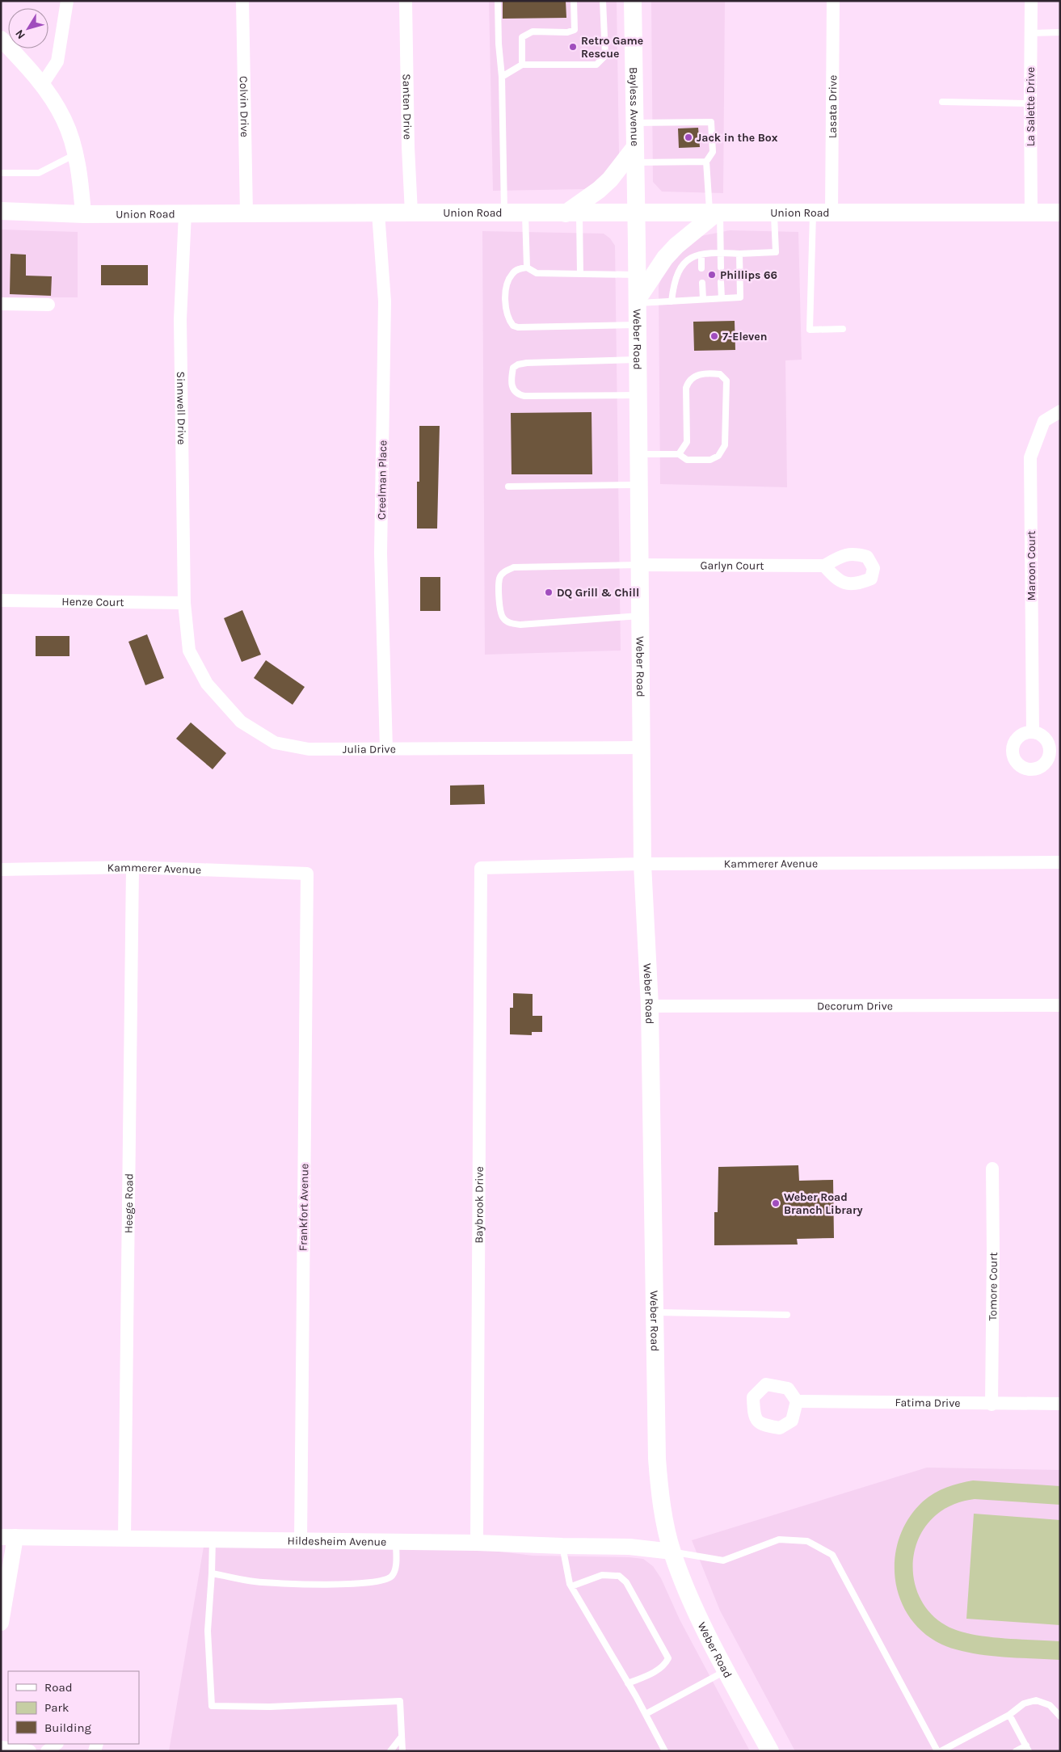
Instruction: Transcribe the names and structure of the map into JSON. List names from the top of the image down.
{
  "streets": {
    "main road": ["Bayless Avenue", "Union Road", "Weber Road"],
    "street": [
      "Colvin Drive",
      "Santen Drive",
      "Lasata Drive",
      "La Salette Drive",
      "Sinnwell Drive",
      "Creelman Place",
      "Garlyn Court",
      "Maroon Court",
      "Henze Court",
      "Julia Drive",
      "Kammerer Avenue",
      "Decorum Drive",
      "Heege Road",
      "Baybrook Drive",
      "Frankfort Avenue",
      "Tomore Court",
      "Fatima Drive",
      "Hildesheim Avenue"
    ]
  },
  "crossings": [
    ["Colvin Drive", "Union Road"],
    ["Santen Drive", "Union Road"],
    ["Bayless Avenue", "Union Road"],
    ["Bayless Avenue", "Weber Road"],
    ["Lasata Drive", "Union Road"],
    ["La Salette Drive", "Union Road"],
    ["Union Road", "Weber Road"],
    ["Union Road", "Sinnwell Drive"],
    ["Union Road", "Creelman Place"],
    ["Weber Road", "Garlyn Court"],
    ["Weber Road", "Julia Drive"],
    ["Weber Road", "Kammerer Avenue"],
    ["Weber Road", "Decorum Drive"],
    ["Weber Road", "Hildesheim Avenue"],
    ["Sinnwell Drive", "Henze Court"],
    ["Sinnwell Drive", "Julia Drive"],
    ["Creelman Place", "Julia Drive"],
    ["Henze Court", "Julia Drive"],
    ["Kammerer Avenue", "Heege Road"],
    ["Kammerer Avenue", "Baybrook Drive"],
    ["Kammerer Avenue", "Frankfort Avenue"],
    ["Heege Road", "Hildesheim Avenue"],
    ["Baybrook Drive", "Hildesheim Avenue"],
    ["Frankfort Avenue", "Hildesheim Avenue"],
    ["Tomore Court", "Fatima Drive"]
  ],
  "places": [
    "Retro Game Rescue",
    "Jack in the Box",
    "Phillips 66",
    "7-Eleven",
    "DQ Grill & Chill",
    "Weber Road Branch Library"
  ],
  "legend": ["Road", "Park", "Building"],
  "north": "bottom left"
}
